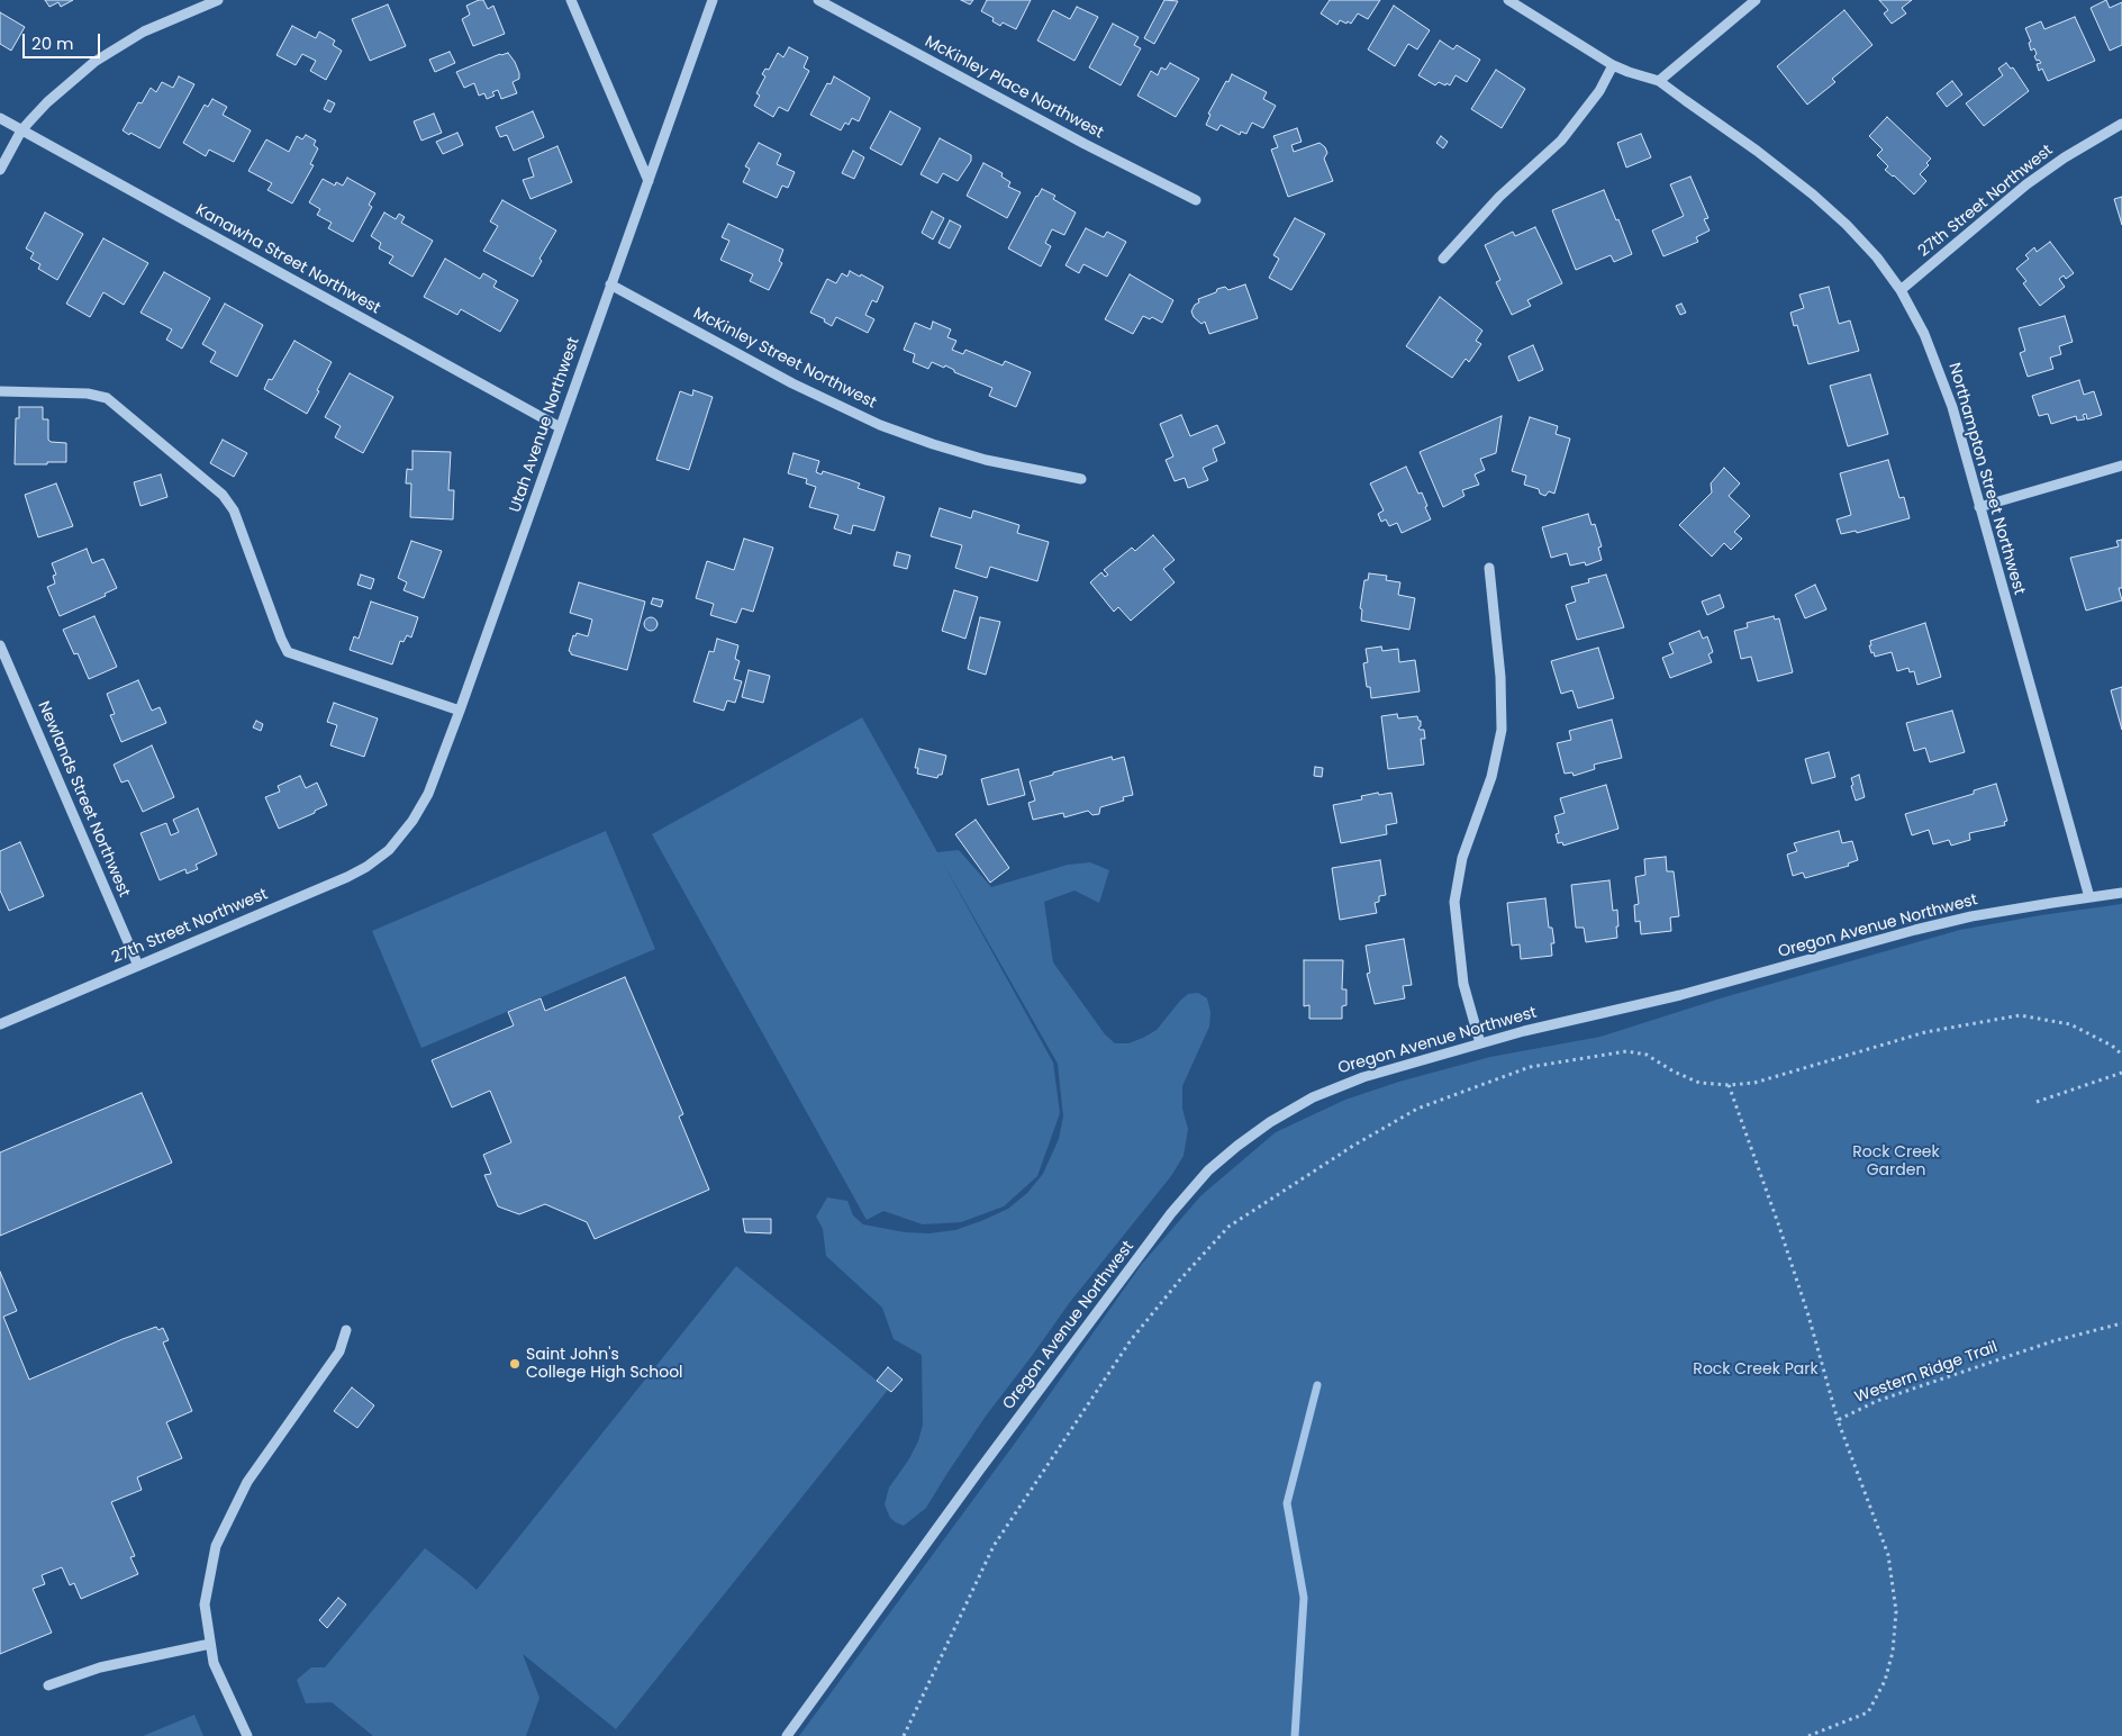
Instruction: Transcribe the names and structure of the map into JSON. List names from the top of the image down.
{
  "streets": {
    "street": [
      "McKinley Place Northwest",
      "27th Street Northwest",
      "Kanawha Street Northwest",
      "McKinley Street Northwest",
      "Utah Avenue Northwest",
      "Northampton Street Northwest",
      "Newlands Street Northwest",
      "Oregon Avenue Northwest"
    ],
    "path": ["Western Ridge Trail"]
  },
  "crossings": [
    ["27th Street Northwest", "Utah Avenue Northwest"],
    ["27th Street Northwest", "Northampton Street Northwest"],
    ["27th Street Northwest", "Newlands Street Northwest"],
    ["Kanawha Street Northwest", "Utah Avenue Northwest"],
    ["McKinley Street Northwest", "Utah Avenue Northwest"],
    ["Northampton Street Northwest", "Oregon Avenue Northwest"]
  ],
  "parks": ["Rock Creek Garden", "Rock Creek Park"],
  "places": ["Saint John's College High School"],
  "scale_bar": "20 m"
}
